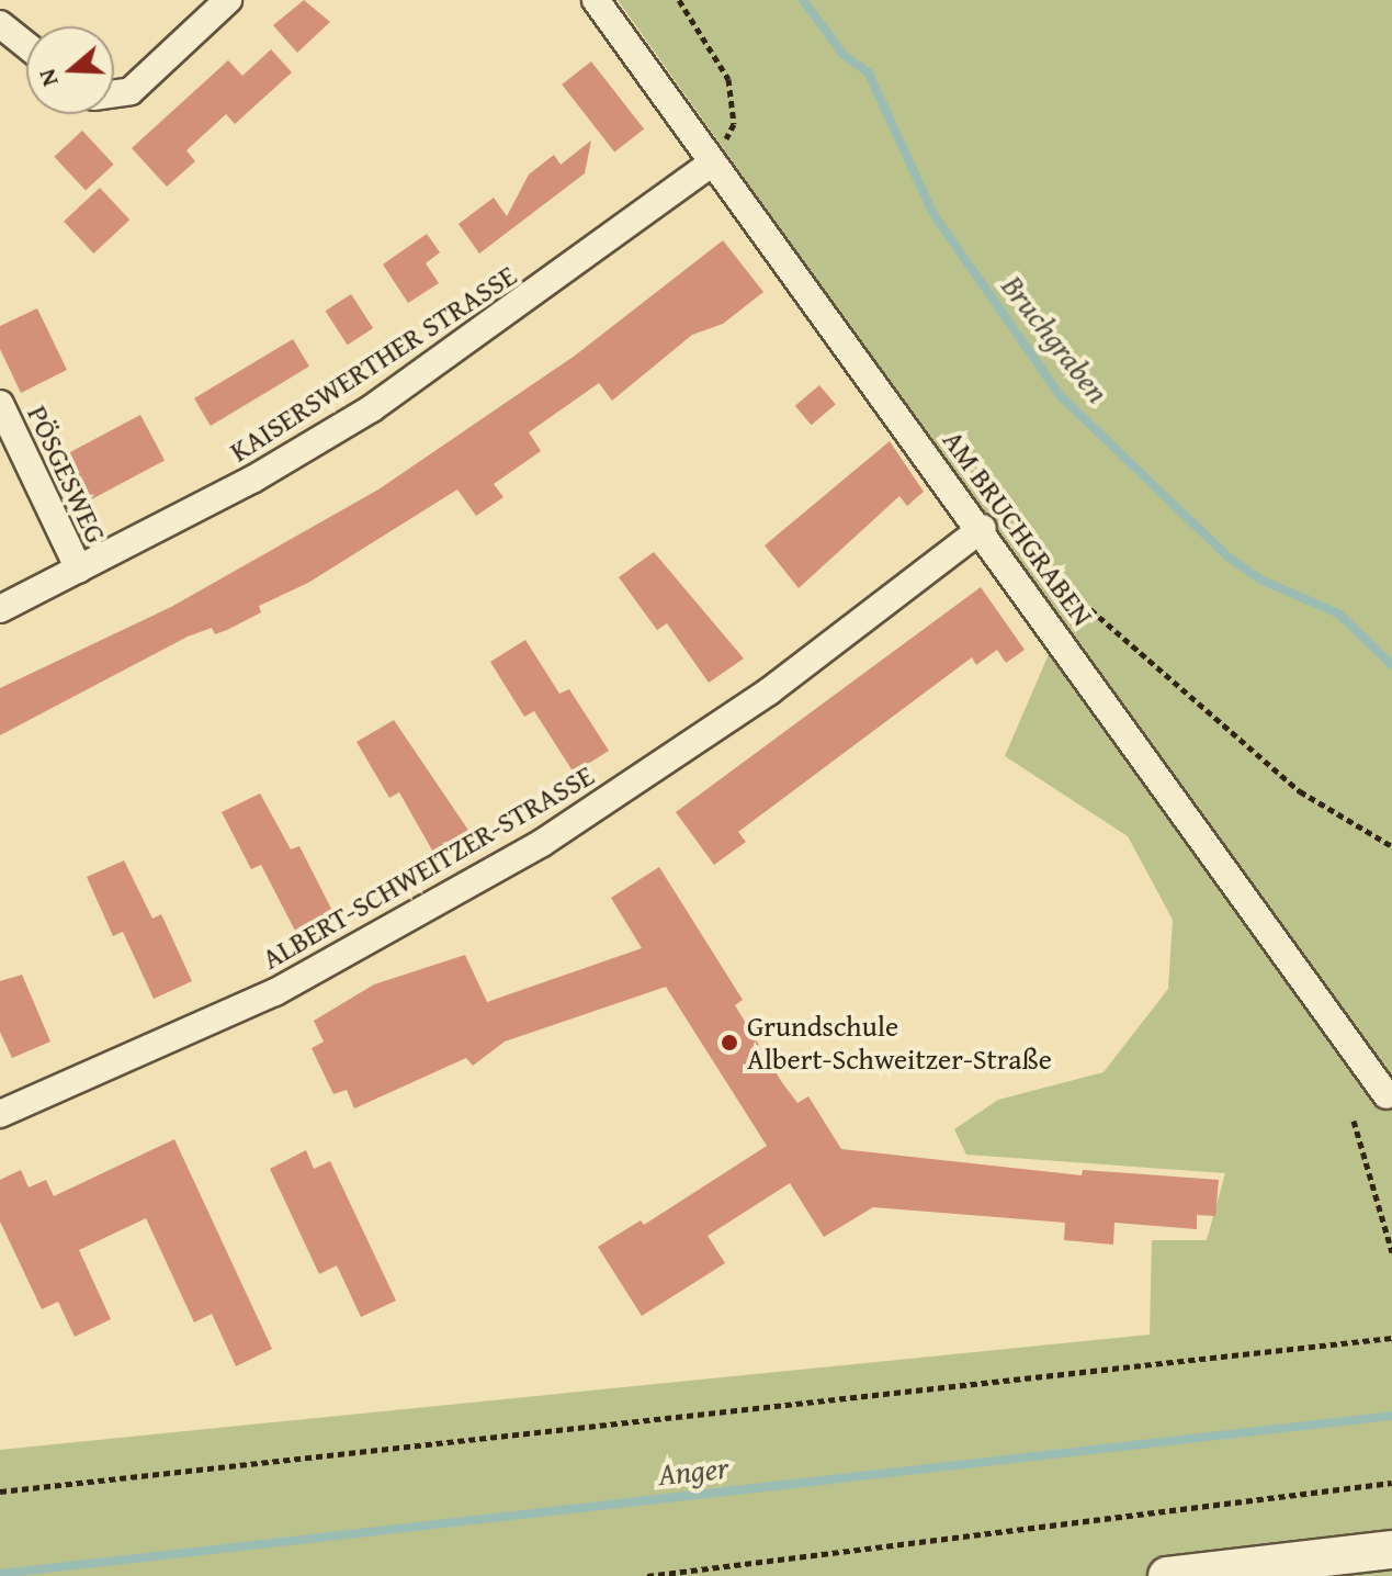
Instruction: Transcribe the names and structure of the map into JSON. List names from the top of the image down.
{
  "streets": {
    "street": [
      "KAISERSWERTHER STRASSE",
      "PÖSGESWEG",
      "AM BRUCHGRABEN",
      "ALBERT-SCHWEITZER-STRASSE"
    ]
  },
  "crossings": [
    ["KAISERSWERTHER STRASSE", "PÖSGESWEG"],
    ["KAISERSWERTHER STRASSE", "AM BRUCHGRABEN"],
    ["AM BRUCHGRABEN", "ALBERT-SCHWEITZER-STRASSE"]
  ],
  "water": ["Bruchgraben", "Anger"],
  "places": ["Grundschule Albert-Schweitzer-Straße"],
  "north": "left"
}
